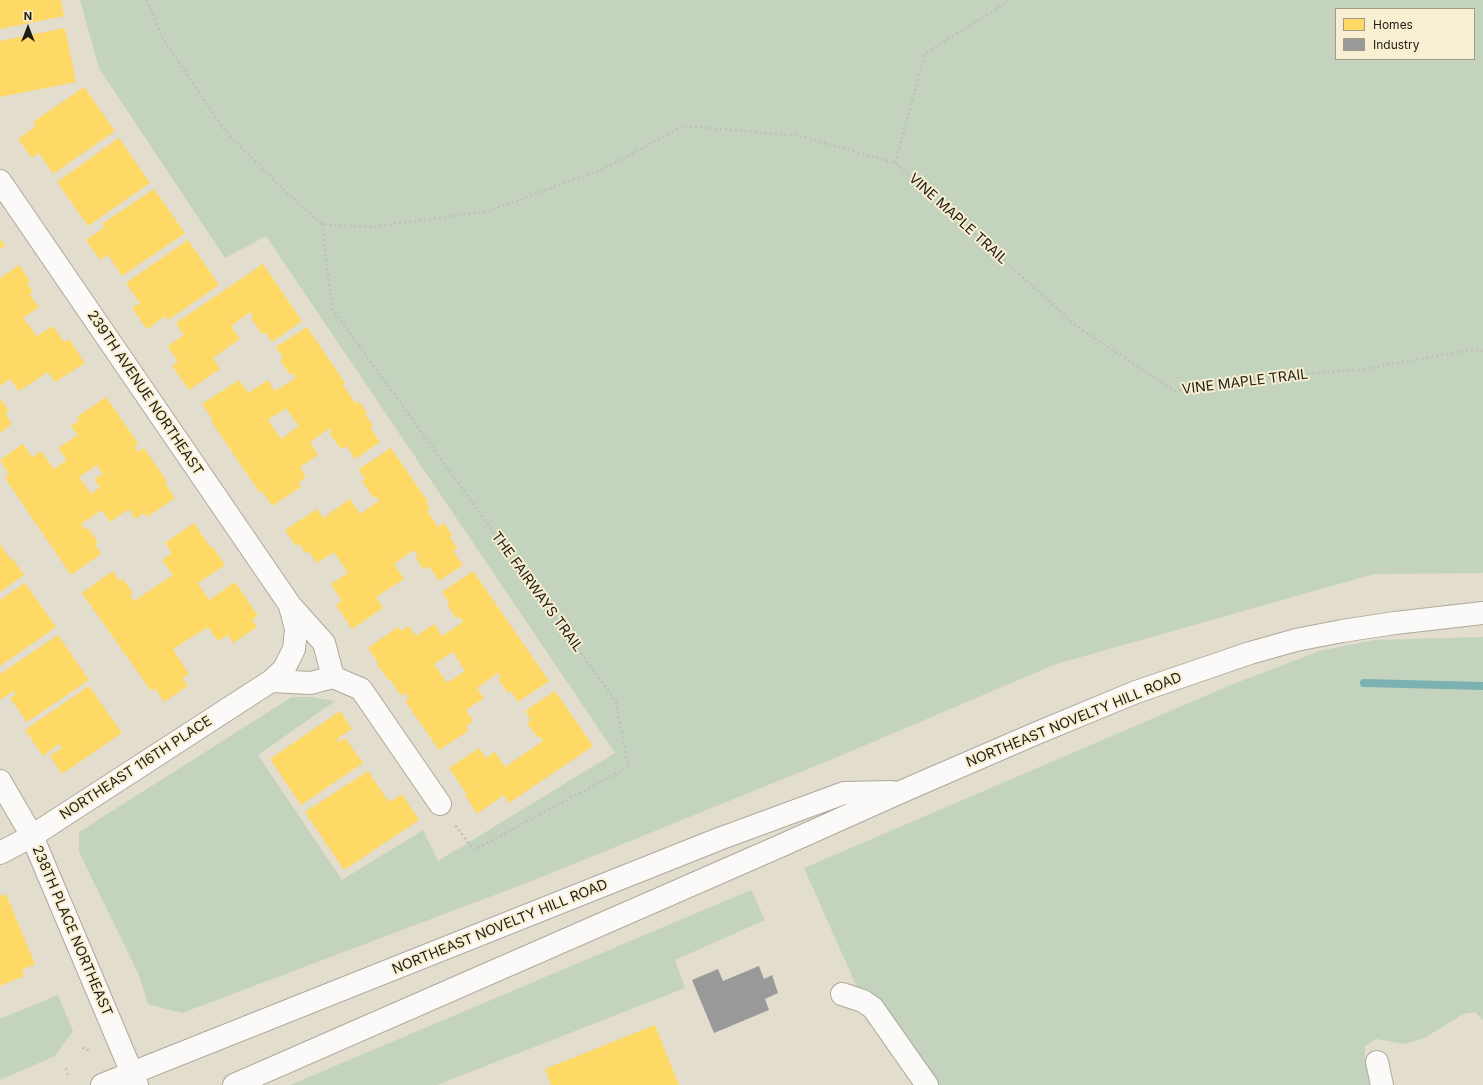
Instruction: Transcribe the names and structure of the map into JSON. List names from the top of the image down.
{
  "streets": {
    "main road": [
      "239TH AVENUE NORTHEAST",
      "NORTHEAST NOVELTY HILL ROAD",
      "NORTHEAST 116TH PLACE",
      "238TH PLACE NORTHEAST"
    ],
    "path": ["VINE MAPLE TRAIL", "THE FAIRWAYS TRAIL"]
  },
  "crossings": [
    ["239TH AVENUE NORTHEAST", "NORTHEAST 116TH PLACE"],
    ["NORTHEAST NOVELTY HILL ROAD", "238TH PLACE NORTHEAST"],
    ["NORTHEAST 116TH PLACE", "238TH PLACE NORTHEAST"]
  ],
  "legend": ["Homes", "Industry"],
  "north": "top"
}
